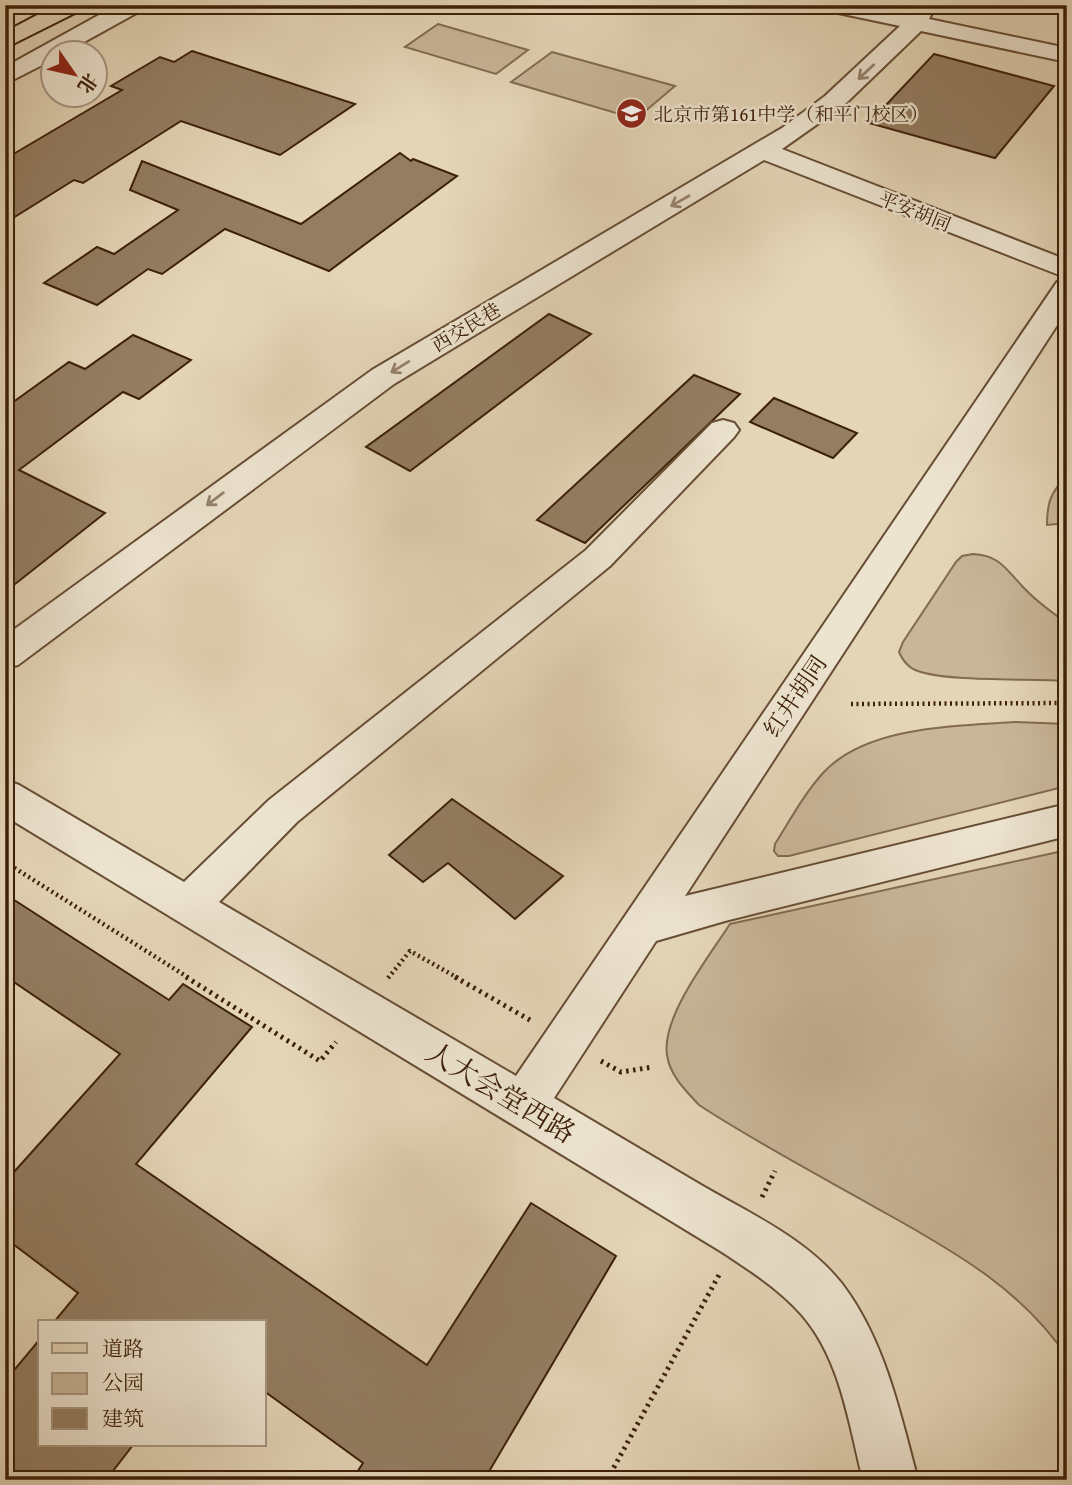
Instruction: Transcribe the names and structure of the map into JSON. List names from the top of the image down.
{
  "streets": {
    "street": [
      "平安胡同",
      "西交民巷",
      "红井胡同",
      "人大会堂西路"
    ]
  },
  "crossings": [
    ["平安胡同", "西交民巷"],
    ["红井胡同", "人大会堂西路"]
  ],
  "places": {
    "school or university": ["北京市第161中学（和平门校区）"]
  },
  "legend": ["道路", "公园", "建筑"],
  "north": "bottom right"
}
